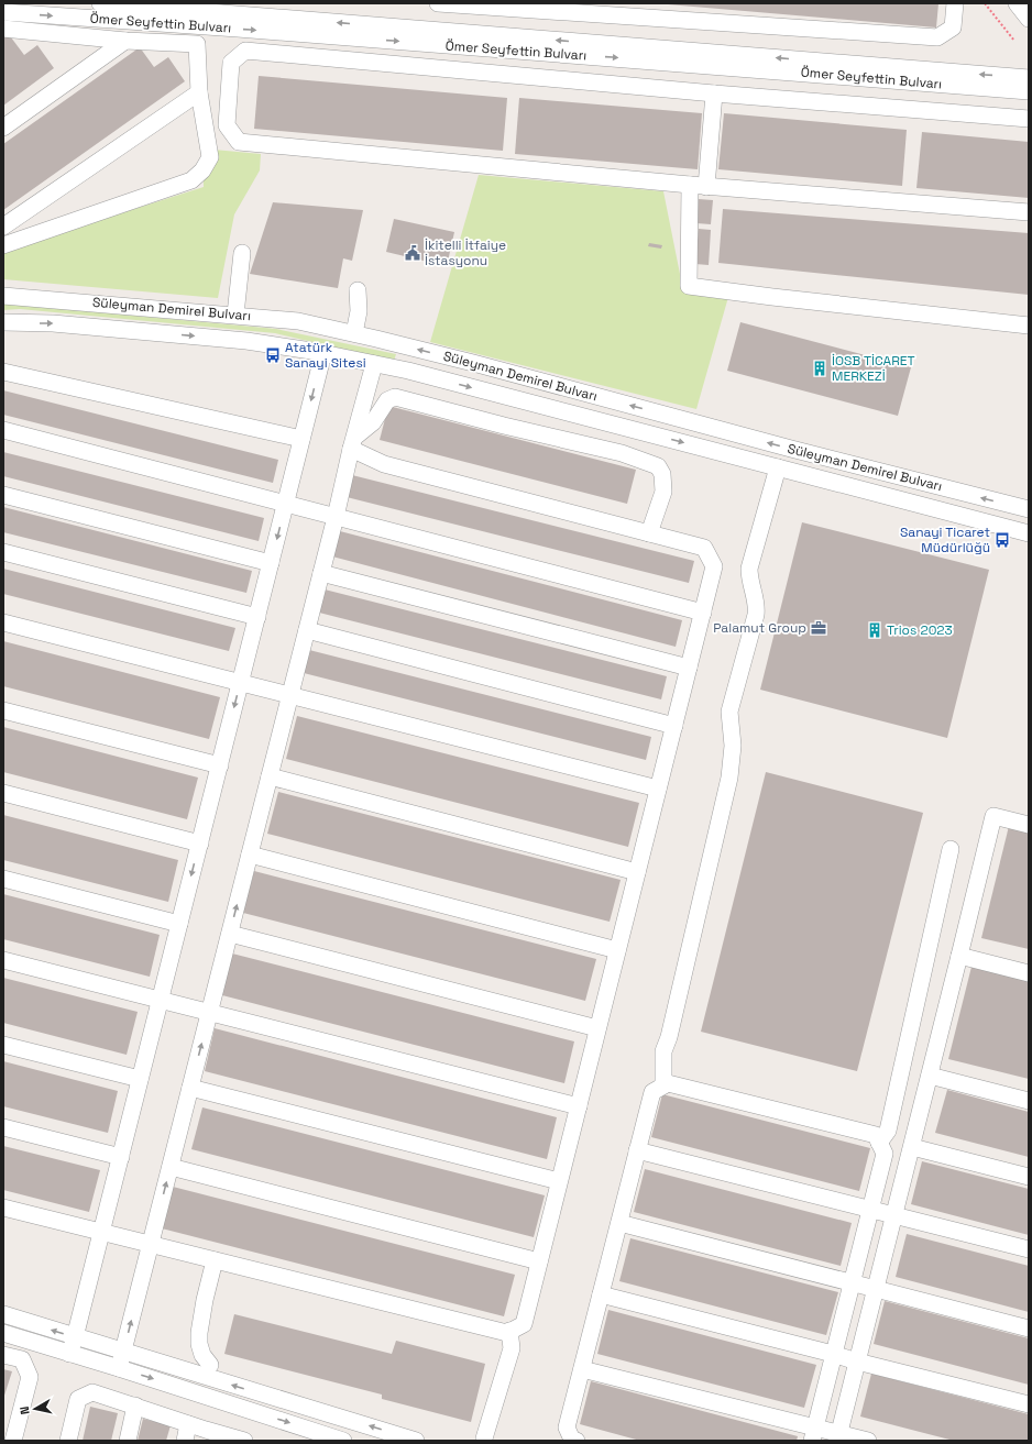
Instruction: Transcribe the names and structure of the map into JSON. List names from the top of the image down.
{
  "streets": {
    "street": ["Ömer Seyfettin Bulvarı", "Süleyman Demirel Bulvarı"]
  },
  "places": {
    "public building": ["İkitelli İtfaiye İstasyonu"],
    "bus stop": ["Atatürk Sanayi Sitesi", "Sanayi Ticaret Müdürlüğü"],
    "building": ["İOSB TİCARET MERKEZİ", "Trios 2023"],
    "office": ["Palamut Group"]
  },
  "north": "left"
}
